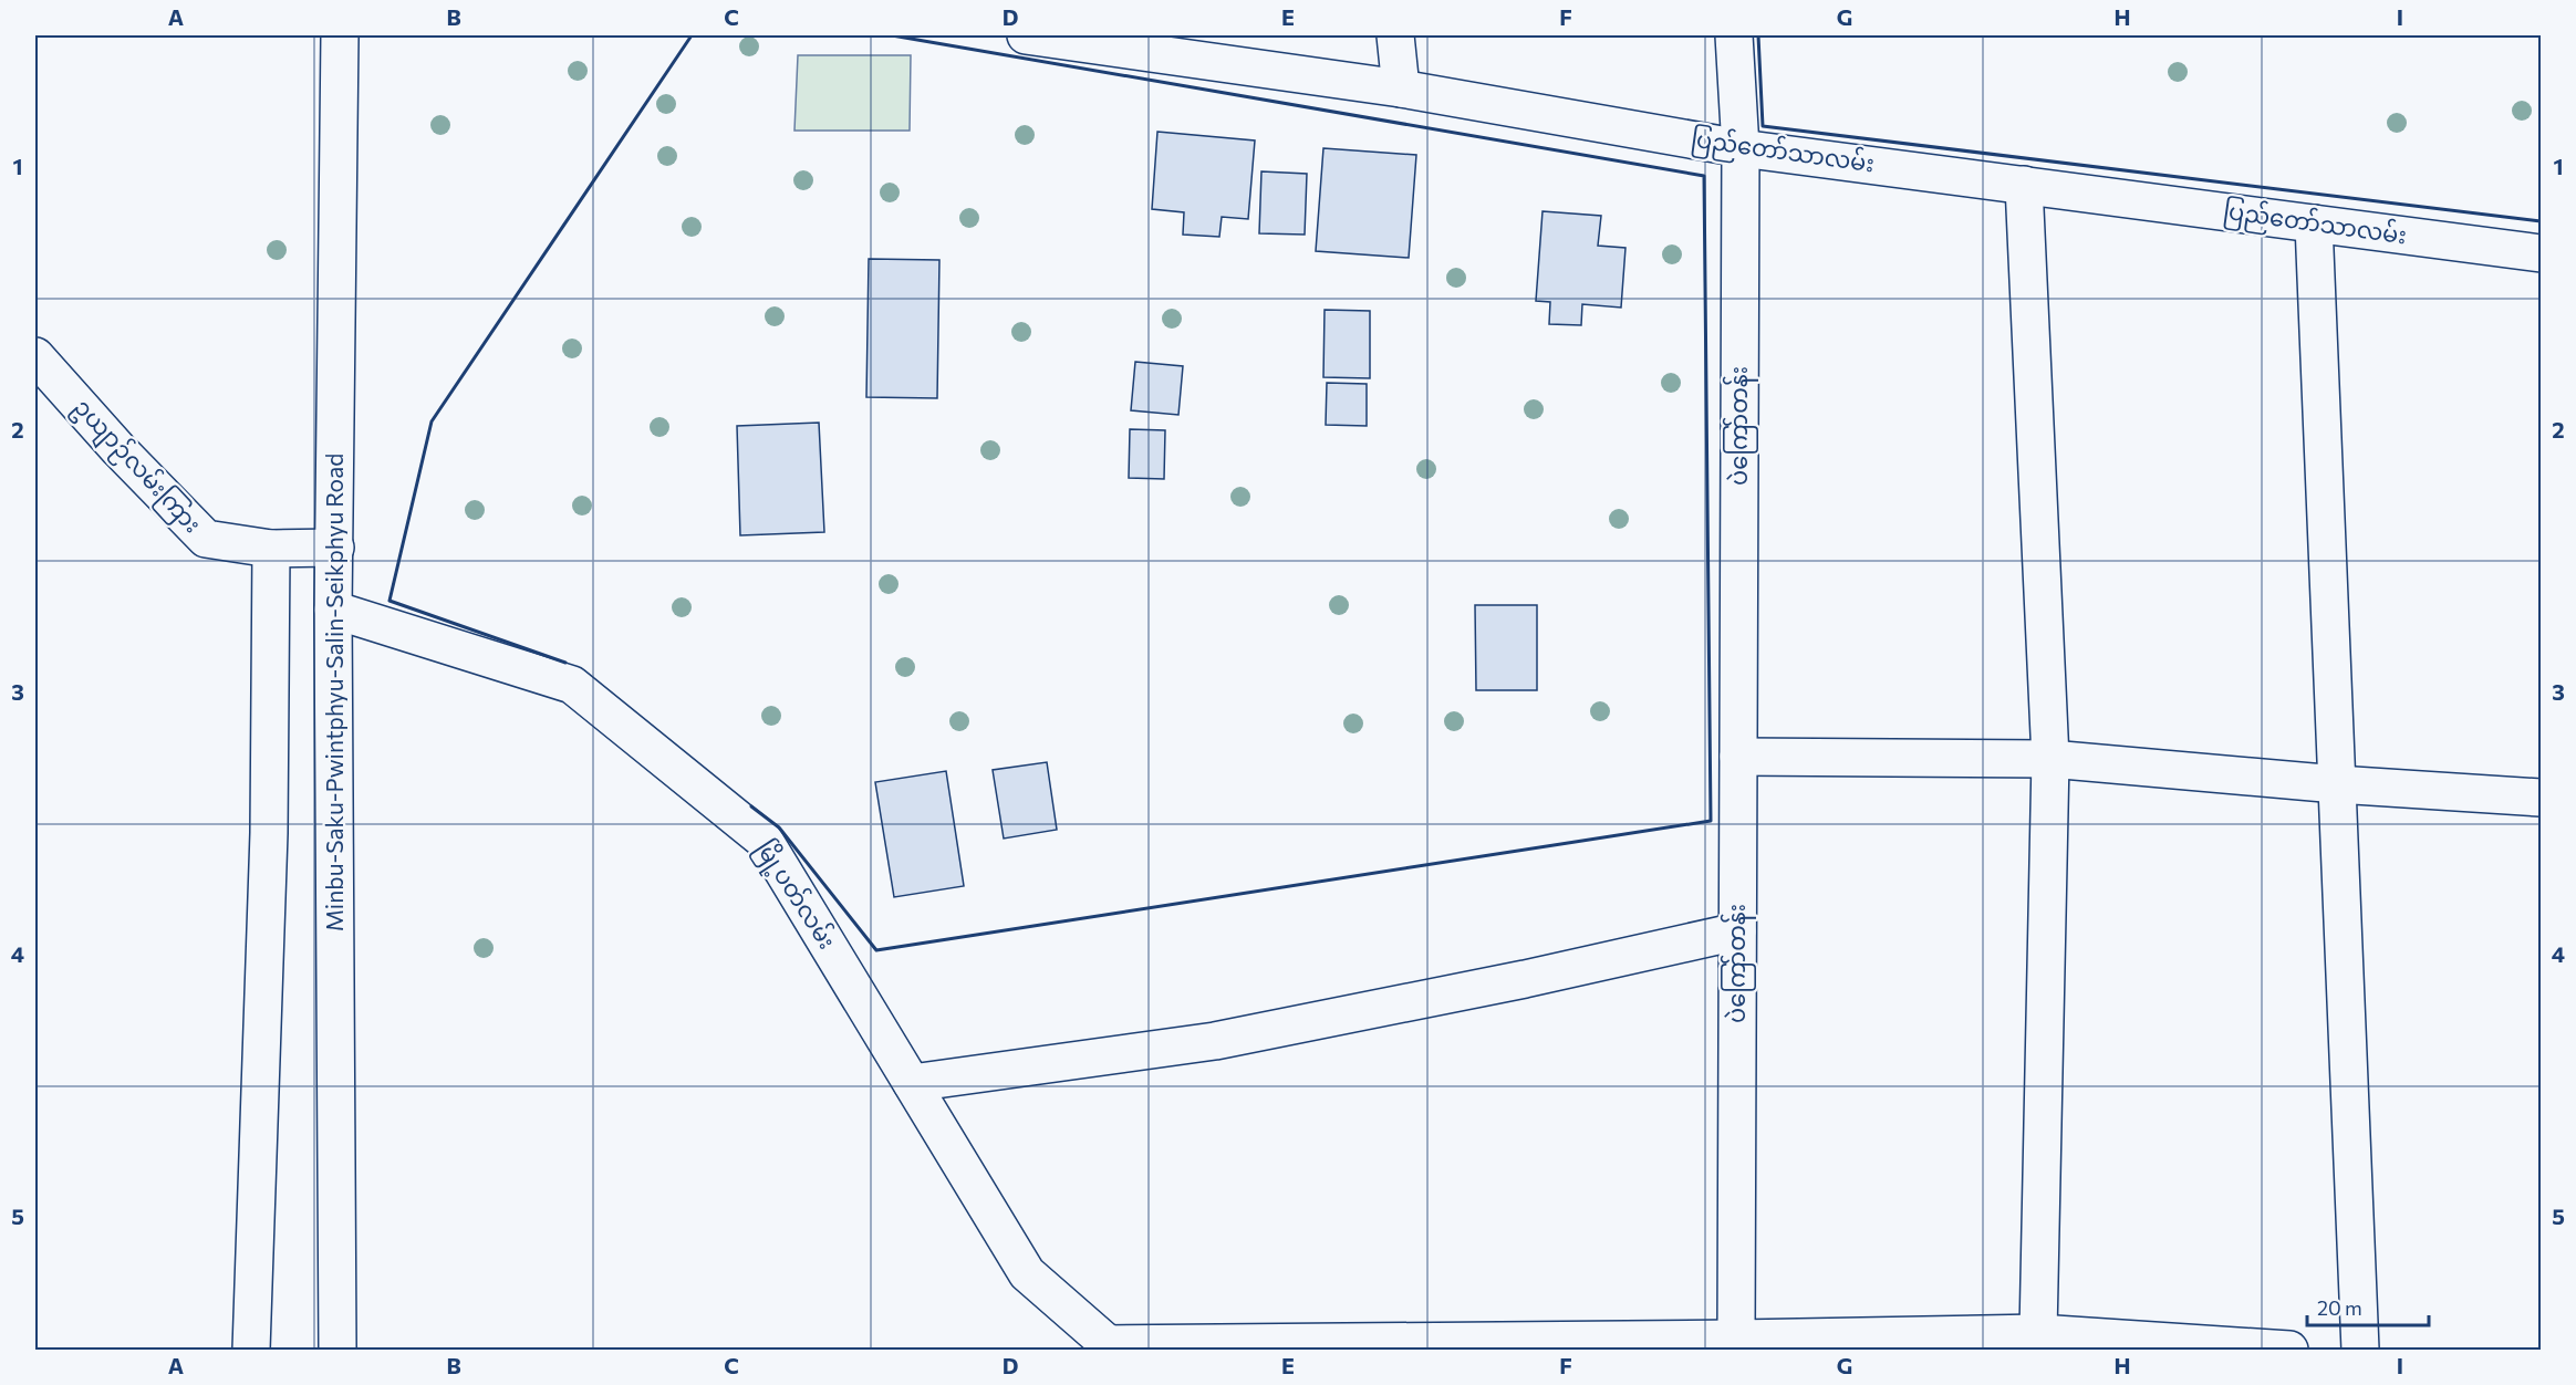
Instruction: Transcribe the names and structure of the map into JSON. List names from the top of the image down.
{
  "streets": {
    "street": [
      "ပြည်တော်သာလမ်း",
      "ပဲကြော်တန်း",
      "ဥယျာဉ်လမ်းကြား",
      "Minbu-Saku-Pwintphyu-Salin-Seikphyu Road",
      "မြို့ပတ်လမ်း"
    ]
  },
  "crossings": [
    ["ပြည်တော်သာလမ်း", "ပဲကြော်တန်း"],
    ["ဥယျာဉ်လမ်းကြား", "Minbu-Saku-Pwintphyu-Salin-Seikphyu Road"],
    ["Minbu-Saku-Pwintphyu-Salin-Seikphyu Road", "မြို့ပတ်လမ်း"]
  ],
  "scale_bar": "20 m",
  "grid": {
    "columns": [
      "A",
      "B",
      "C",
      "D",
      "E",
      "F",
      "G",
      "H",
      "I"
    ],
    "rows": [
      "1",
      "2",
      "3",
      "4",
      "5"
    ]
  }
}
